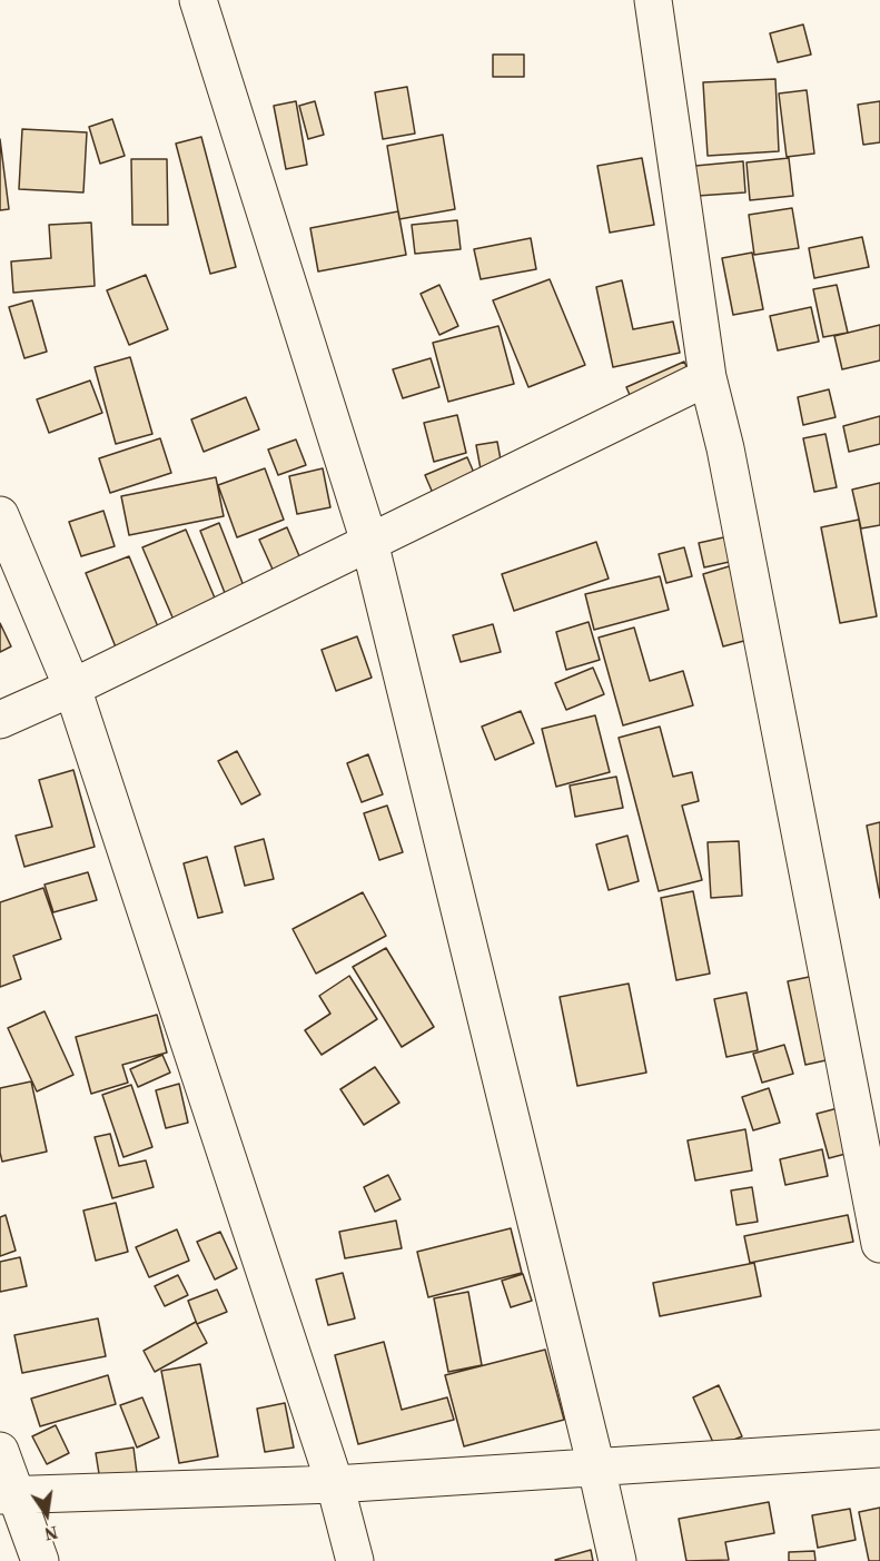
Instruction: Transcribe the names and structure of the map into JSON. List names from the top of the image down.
{
  "north": "bottom"
}
